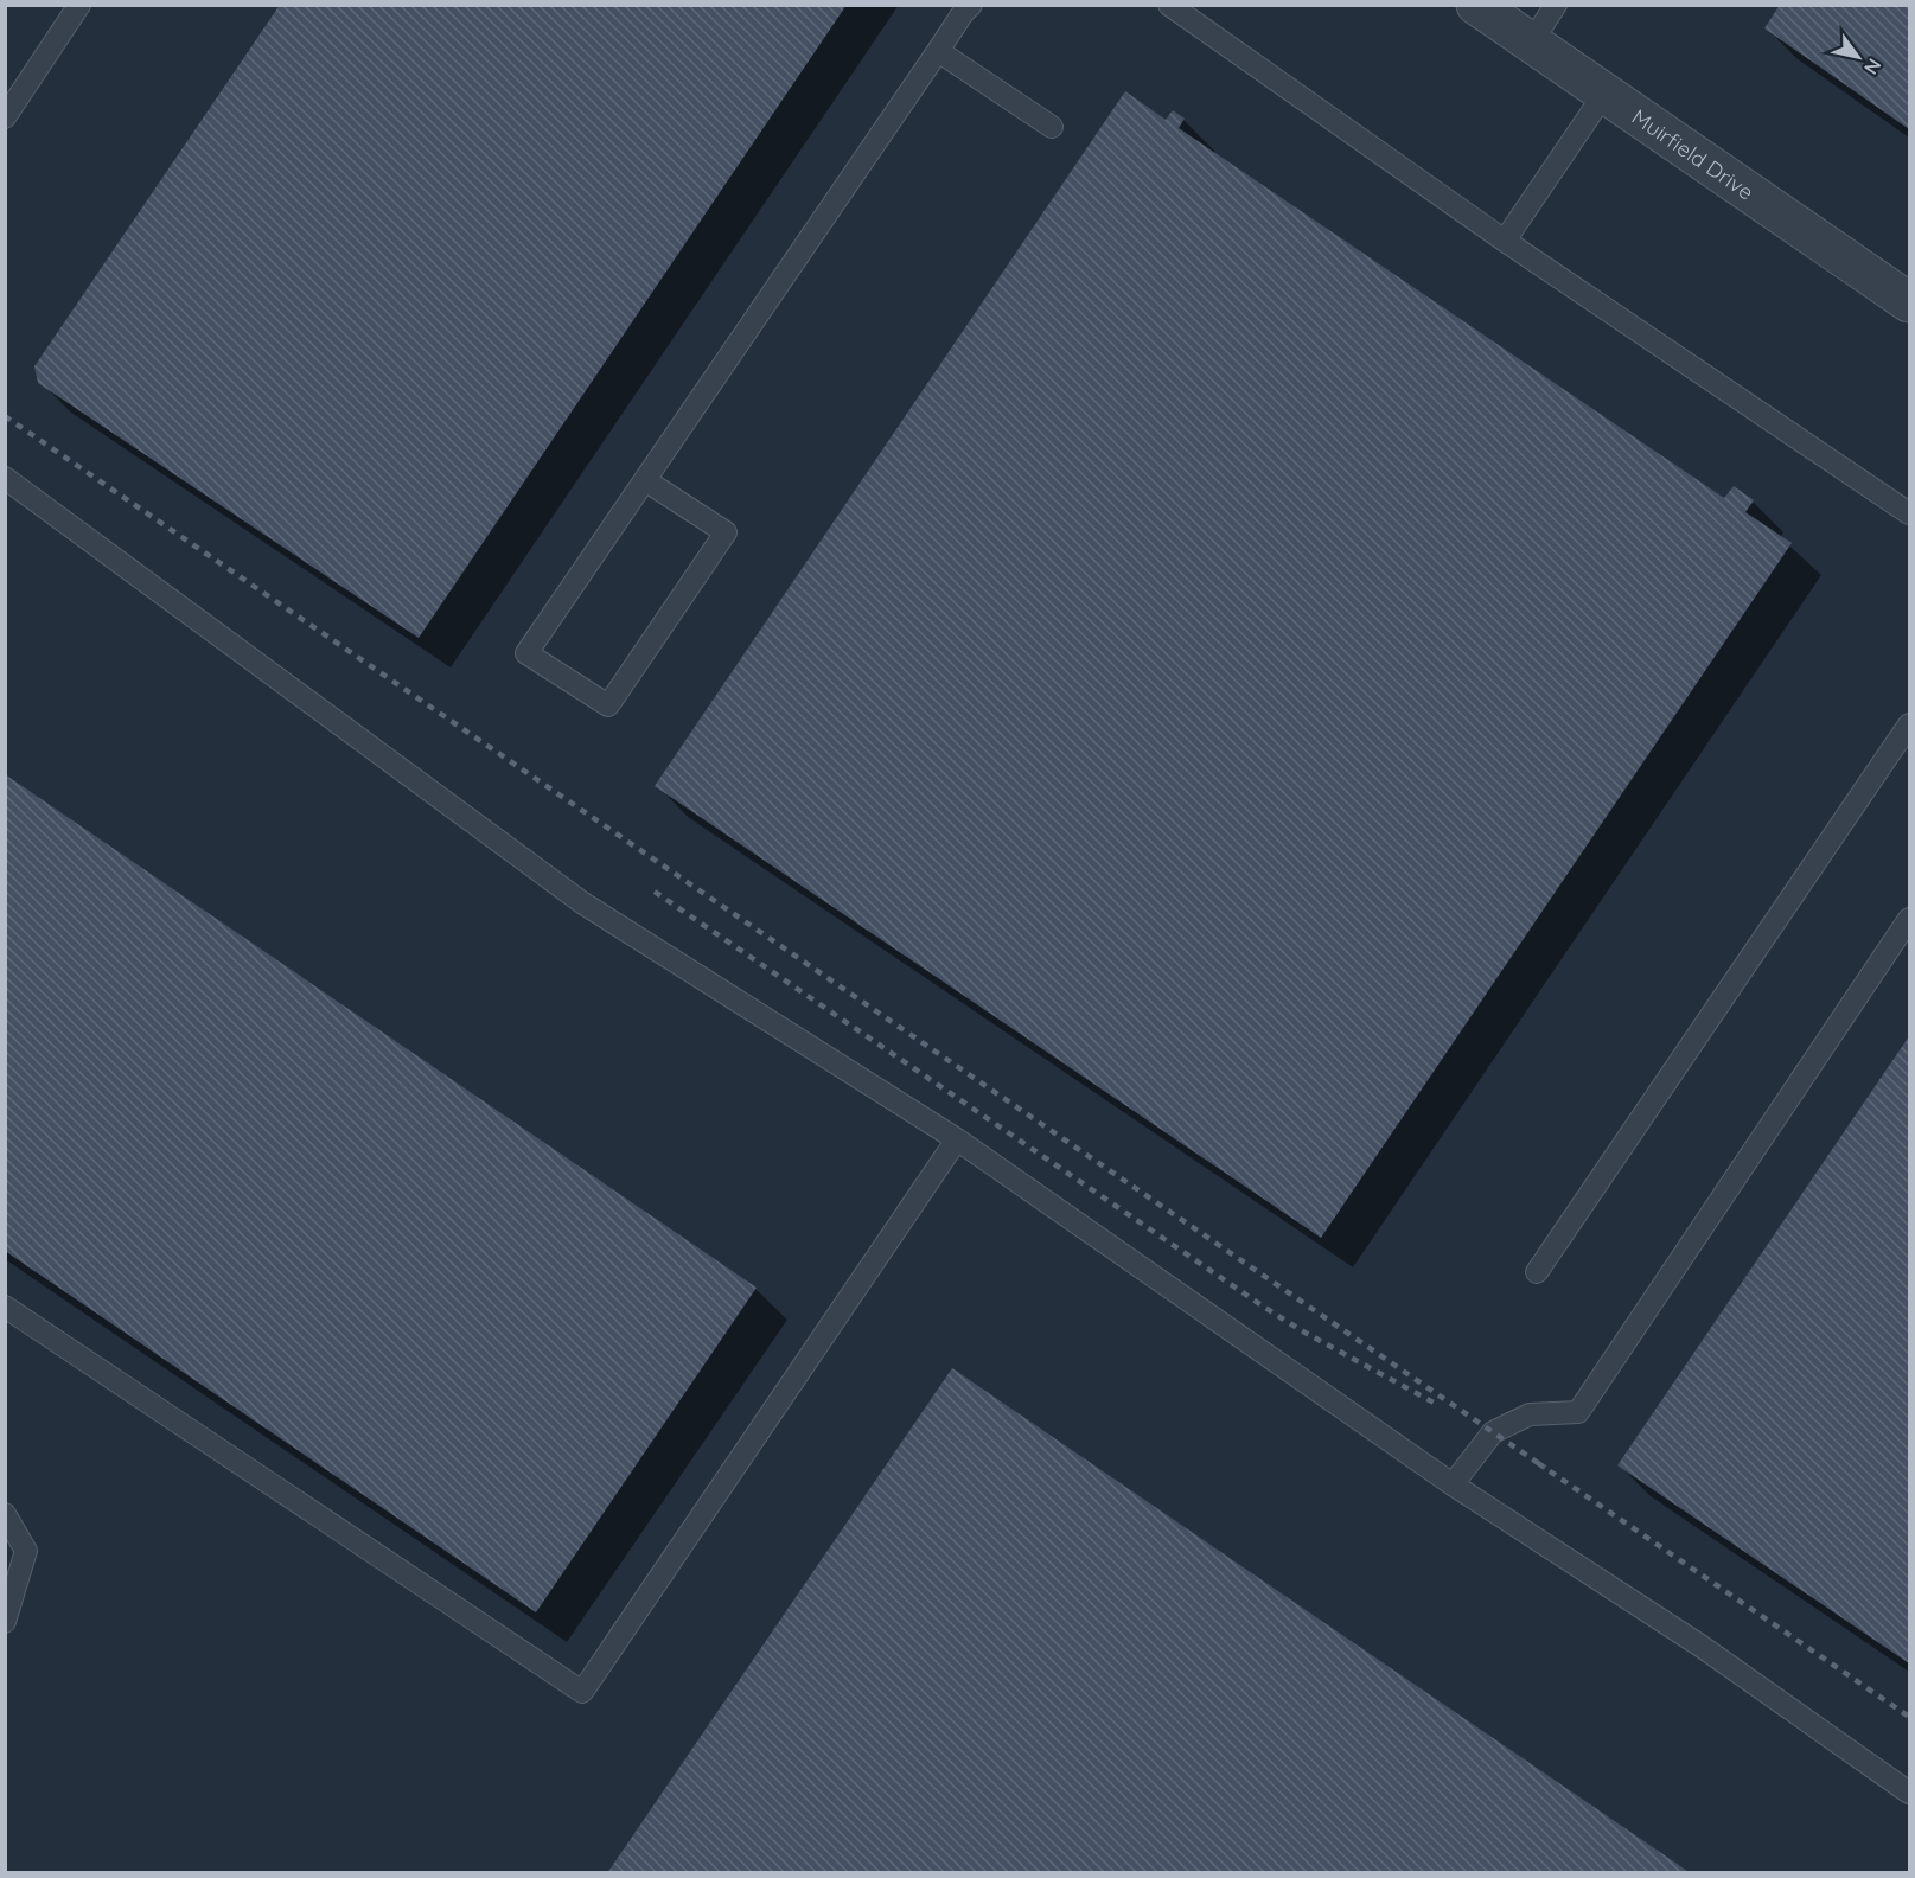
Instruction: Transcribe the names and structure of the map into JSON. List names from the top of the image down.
{
  "streets": {
    "street": ["Muirfield Drive"]
  },
  "north": "bottom right"
}
